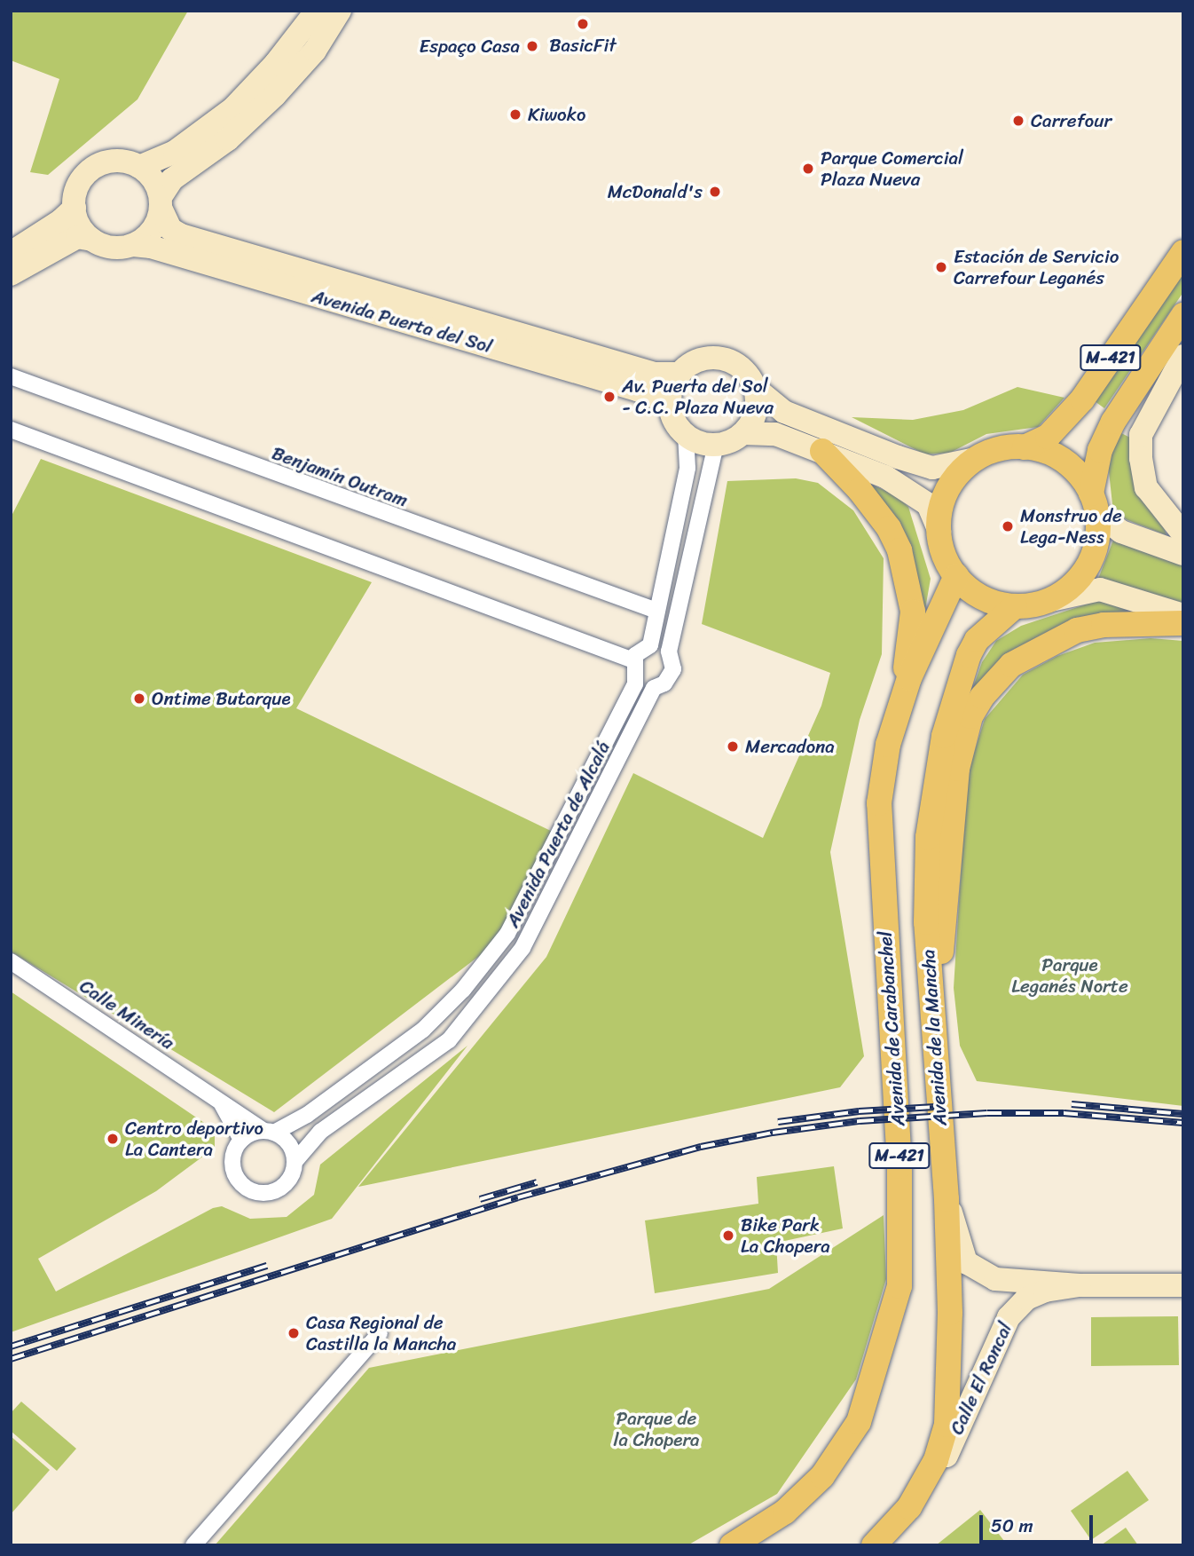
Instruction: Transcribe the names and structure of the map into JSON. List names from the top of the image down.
{
  "streets": {
    "main road": [
      "Avenida Puerta del Sol",
      "M-421",
      "Avenida de Carabanchel",
      "Avenida de la Mancha",
      "Calle El Roncal"
    ],
    "street": ["Benjamín Outram", "Avenida Puerta de Alcalá", "Calle Minería"]
  },
  "crossings": [
    ["Avenida Puerta del Sol", "Avenida Puerta de Alcalá"],
    ["M-421", "Avenida de Carabanchel"],
    ["M-421", "Avenida de la Mancha"],
    ["Avenida Puerta de Alcalá", "Calle Minería"],
    ["Avenida de Carabanchel", "Avenida de la Mancha"],
    ["Avenida de la Mancha", "Calle El Roncal"]
  ],
  "parks": ["Parque Leganés Norte", "Parque de la Chopera"],
  "places": [
    "BasicFit",
    "Espaço Casa",
    "Kiwoko",
    "Carrefour",
    "Parque Comercial Plaza Nueva",
    "McDonald's",
    "Estación de Servicio Carrefour Leganés",
    "Av. Puerta del Sol - C.C. Plaza Nueva",
    "Monstruo de Lega-Ness",
    "Ontime Butarque",
    "Mercadona",
    "Centro deportivo La Cantera",
    "Bike Park La Chopera",
    "Casa Regional de Castilla la Mancha"
  ],
  "scale_bar": "50 m"
}
